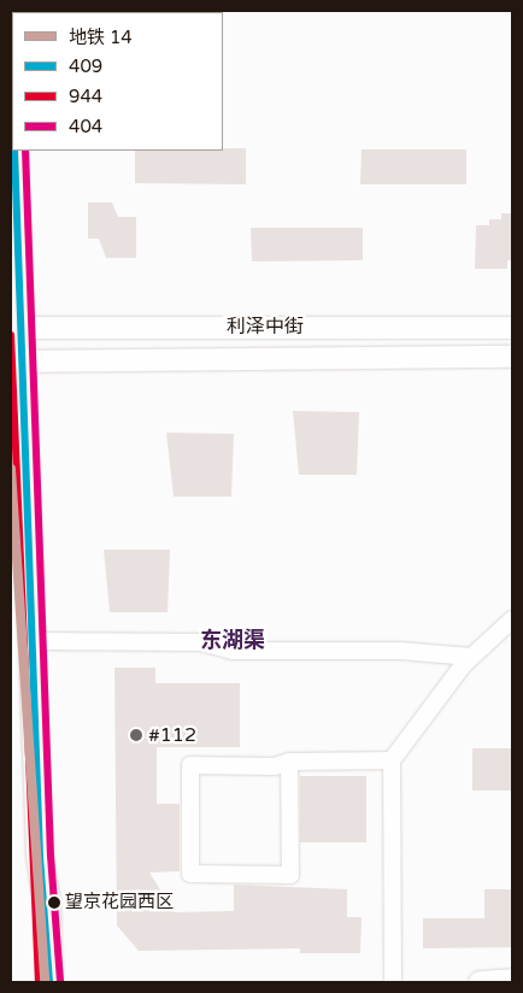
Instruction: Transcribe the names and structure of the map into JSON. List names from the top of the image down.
{
  "streets": {
    "street": ["利泽中街"]
  },
  "districts": ["东湖渠"],
  "places": ["#112", "望京花园西区"],
  "lines": [
    "transit line 409",
    "transit line 404",
    "transit line 944",
    "metro line 14"
  ],
  "legend": [
    "地铁 14",
    "409",
    "944",
    "404"
  ]
}
